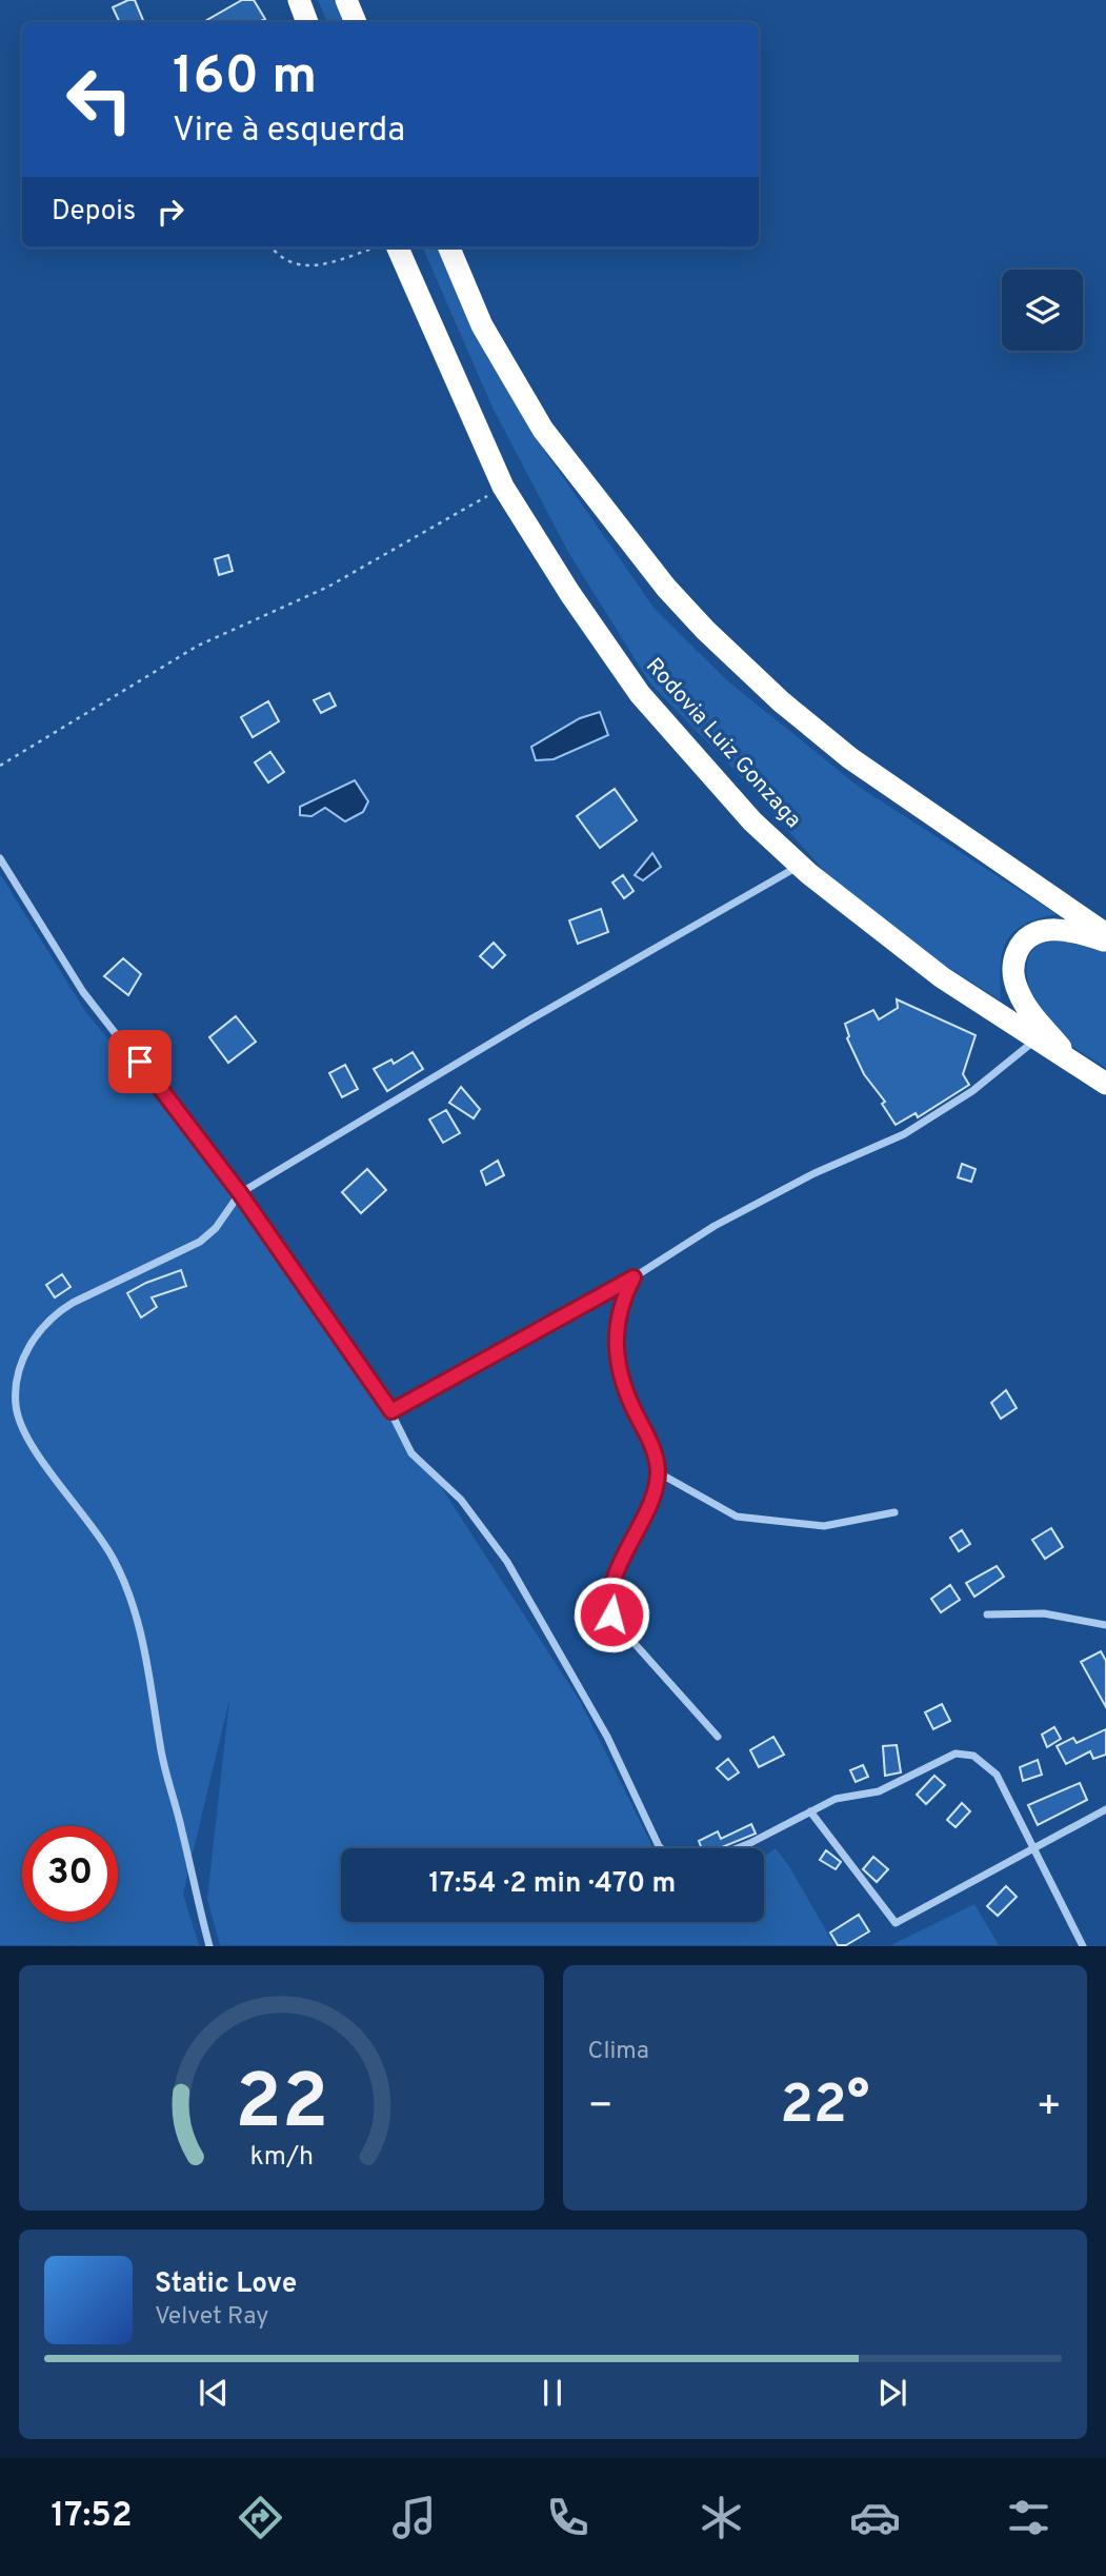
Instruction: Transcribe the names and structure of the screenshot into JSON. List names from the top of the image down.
{
  "streets": {
    "highway": ["Rodovia Luiz Gonzaga"]
  },
  "page": {
    "turn": ["160 m", "Vire à esquerda"],
    "then": "Depois",
    "limit": "30",
    "trip": "17:54 · 2 min · 470 m",
    "tile": "Clima",
    "heat": ["−", "22°", "+"],
    "song": ["Static Love", "Velvet Ray"],
    "tabs": "17:52",
    "gauge": ["22", "km/h"]
  }
}
